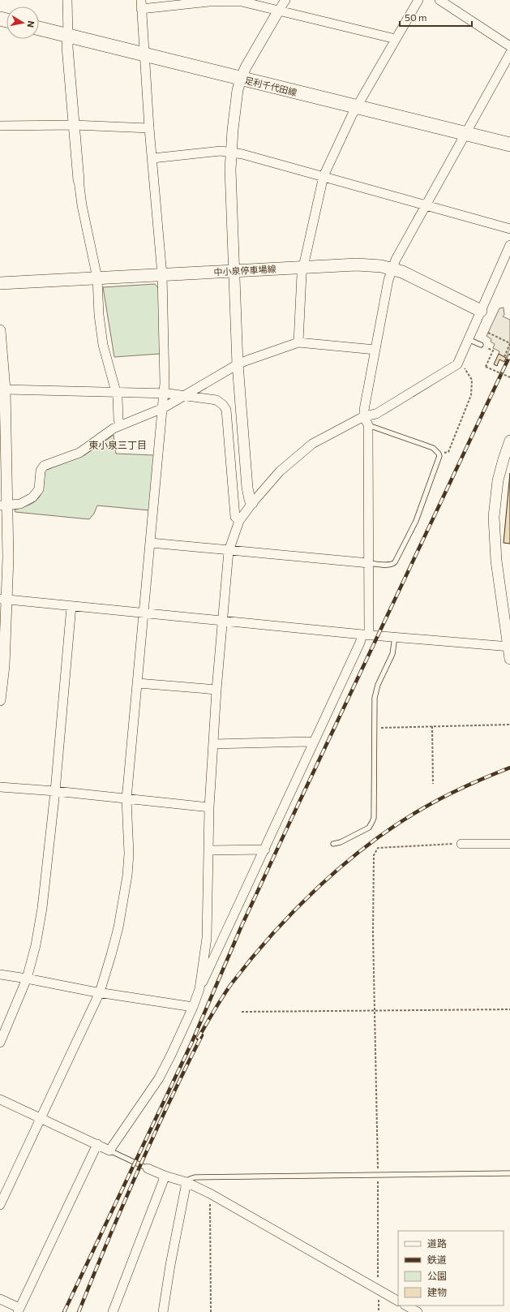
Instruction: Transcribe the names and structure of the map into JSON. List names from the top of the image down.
{
  "streets": {
    "main road": ["足利千代田線", "中小泉停車場線"]
  },
  "districts": ["東小泉三丁目"],
  "legend": [
    "道路",
    "鉄道",
    "公園",
    "建物"
  ],
  "scale_bar": "50 m",
  "north": "right"
}
